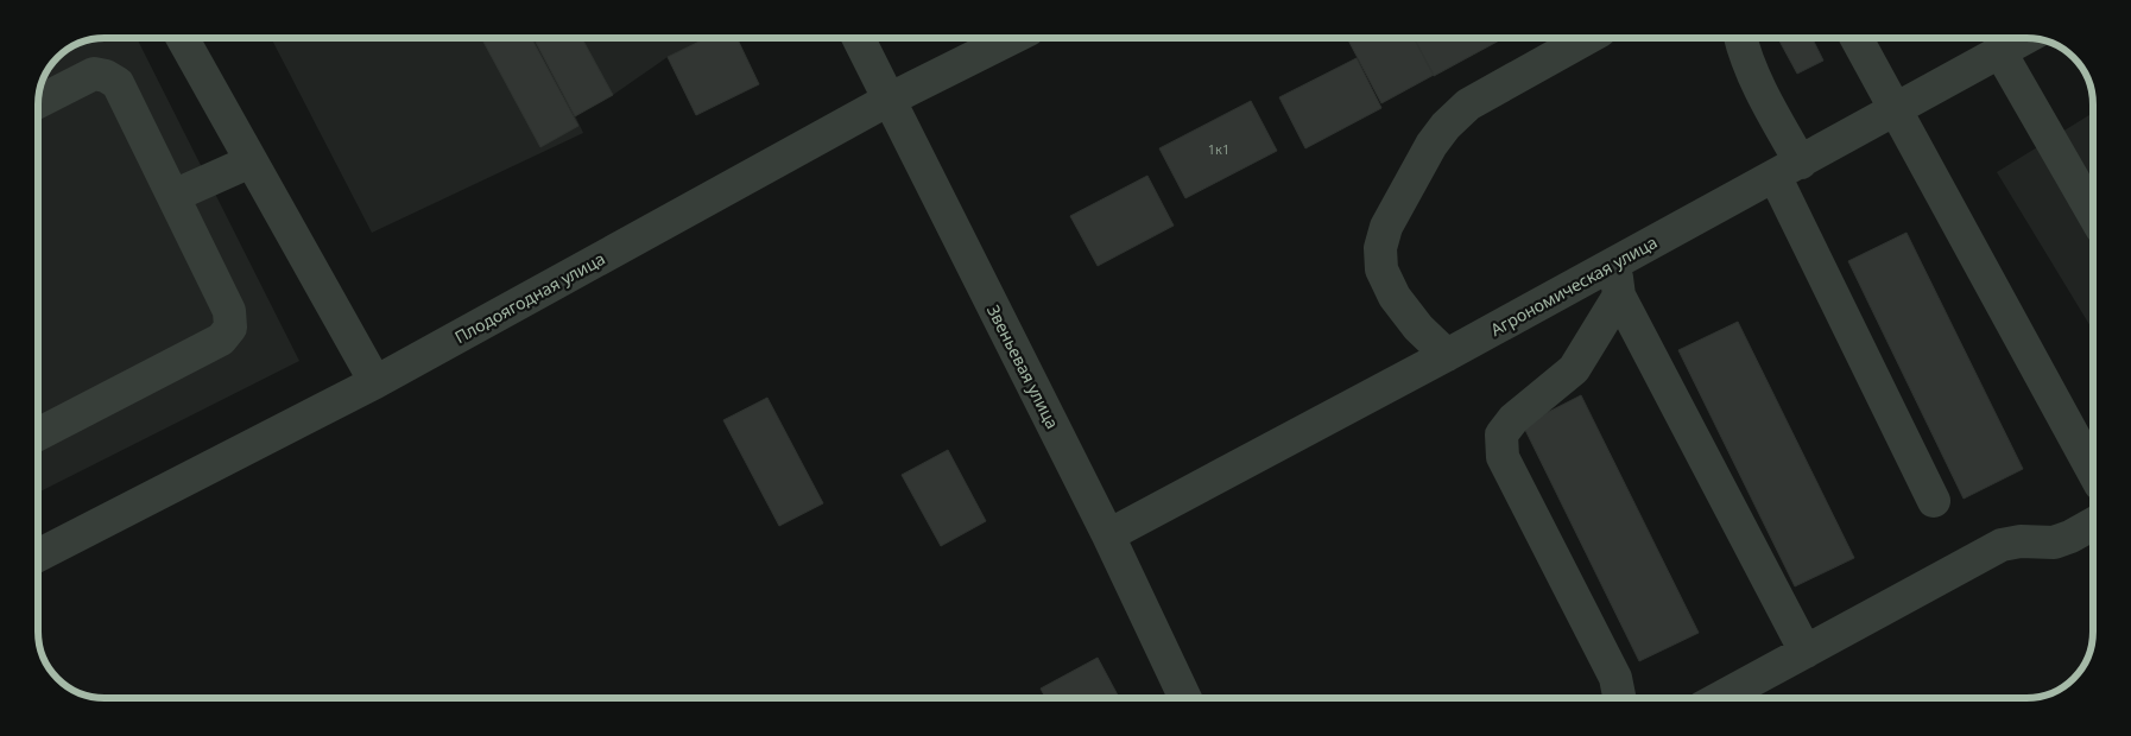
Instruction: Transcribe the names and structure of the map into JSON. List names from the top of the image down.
{
  "streets": {
    "street": ["Агрономическая улица", "Плодоягодная улица", "Звеньевая улица"]
  },
  "crossings": [
    ["Агрономическая улица", "Звеньевая улица"],
    ["Плодоягодная улица", "Звеньевая улица"]
  ],
  "house_numbers": ["1к1"]
}
